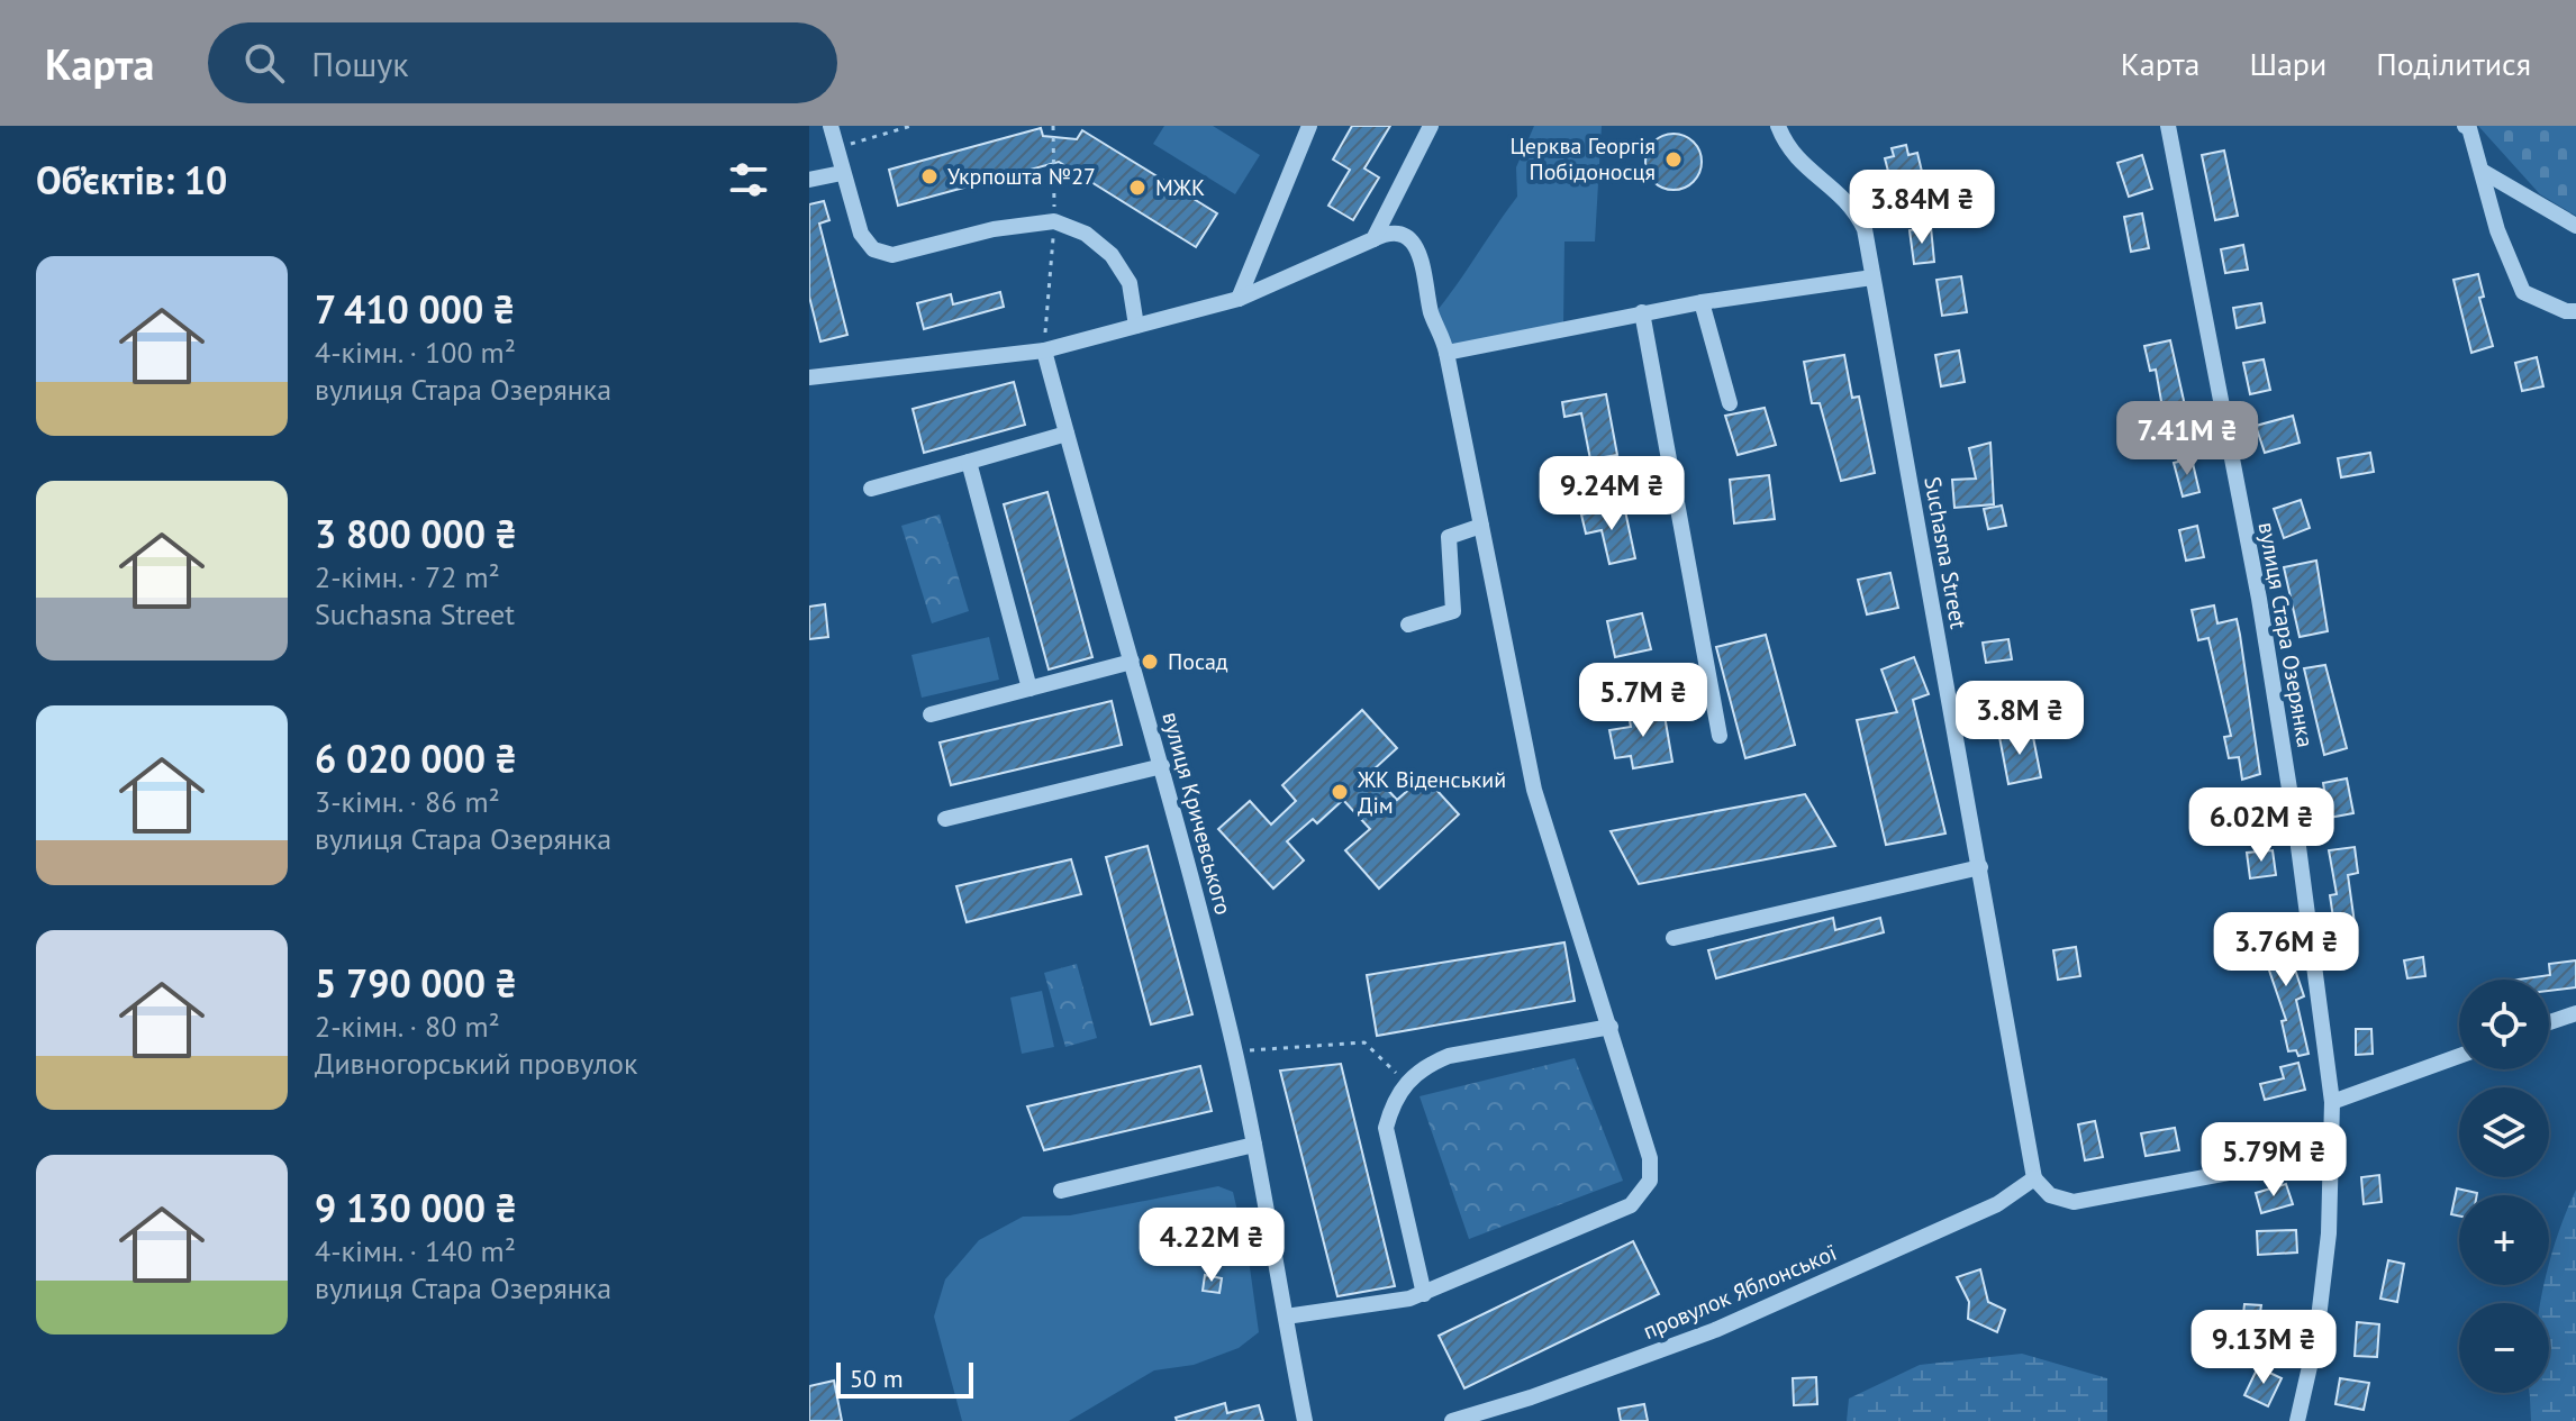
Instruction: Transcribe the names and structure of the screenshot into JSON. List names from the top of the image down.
{
  "streets": {
    "street": [
      "Suchasna Street",
      "вулиця Стара Озерянка",
      "вулиця Кричевського",
      "провулок Яблонської"
    ]
  },
  "crossings": [
    ["Suchasna Street", "провулок Яблонської"]
  ],
  "places": [
    "Церква Георгія Побідоносця",
    "Укрпошта №27",
    "МЖК",
    "Посад",
    "ЖК Віденський Дім"
  ],
  "scale_bar": "50 m",
  "page": {
    "header": "Карта",
    "search": "Пошук",
    "nav": ["Карта", "Шари", "Поділитися"],
    "heading": "Об’єктів: 10",
    "price": [
      "3.84M ₴",
      "7.41M ₴",
      "9.24M ₴",
      "5.7M ₴",
      "3.8M ₴",
      "6.02M ₴",
      "3.76M ₴",
      "5.79M ₴",
      "4.22M ₴",
      "9.13M ₴"
    ],
    "list": [
      {
        "name": "7 410 000 ₴",
        "note": "4-кімн. · 100 m² · вулиця Стара Озерянка"
      },
      {
        "name": "3 800 000 ₴",
        "note": "2-кімн. · 72 m² · Suchasna Street"
      },
      {
        "name": "6 020 000 ₴",
        "note": "3-кімн. · 86 m² · вулиця Стара Озерянка"
      },
      {
        "name": "5 790 000 ₴",
        "note": "2-кімн. · 80 m² · Дивногорський провулок"
      },
      {
        "name": "9 130 000 ₴",
        "note": "4-кімн. · 140 m² · вулиця Стара Озерянка"
      }
    ],
    "map_buttons": ["+", "−"],
    "scale": "50 m"
  }
}
